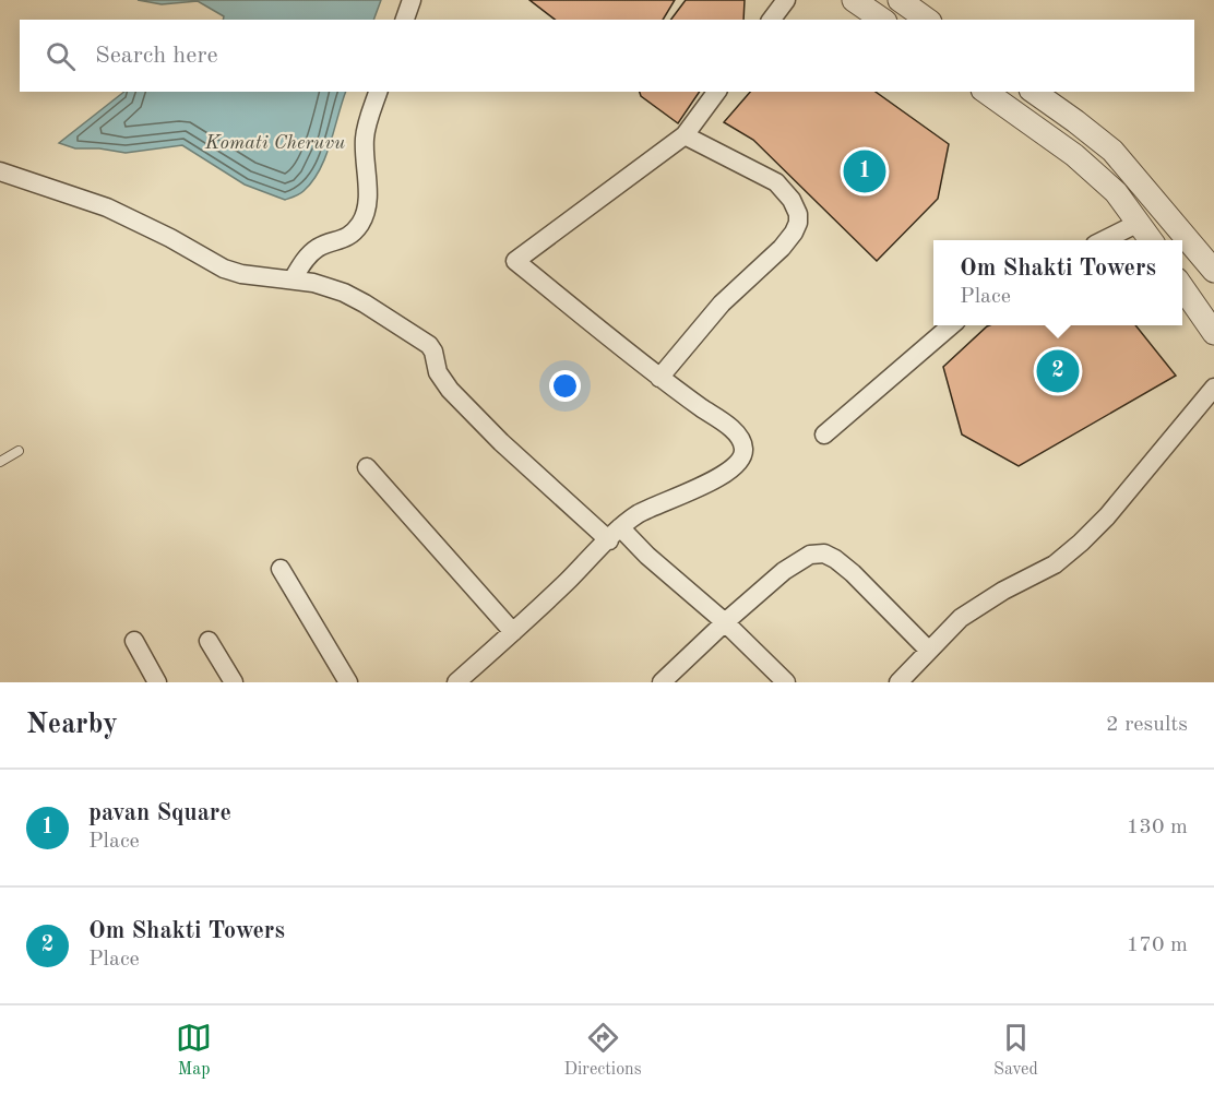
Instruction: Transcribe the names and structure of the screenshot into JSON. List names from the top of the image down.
{
  "water": ["Komati Cheruvu"],
  "page": {
    "search": "Search here",
    "pins": ["1", "2"],
    "popup": ["Om Shakti Towers", "Place"],
    "heading": ["Nearby", "2 results"],
    "list": [
      {
        "mark": "1",
        "name": "pavan Square",
        "note": "Place",
        "value": "130 m"
      },
      {
        "mark": "2",
        "name": "Om Shakti Towers",
        "note": "Place",
        "value": "170 m"
      }
    ],
    "nav": ["Map", "Directions", "Saved"]
  }
}
